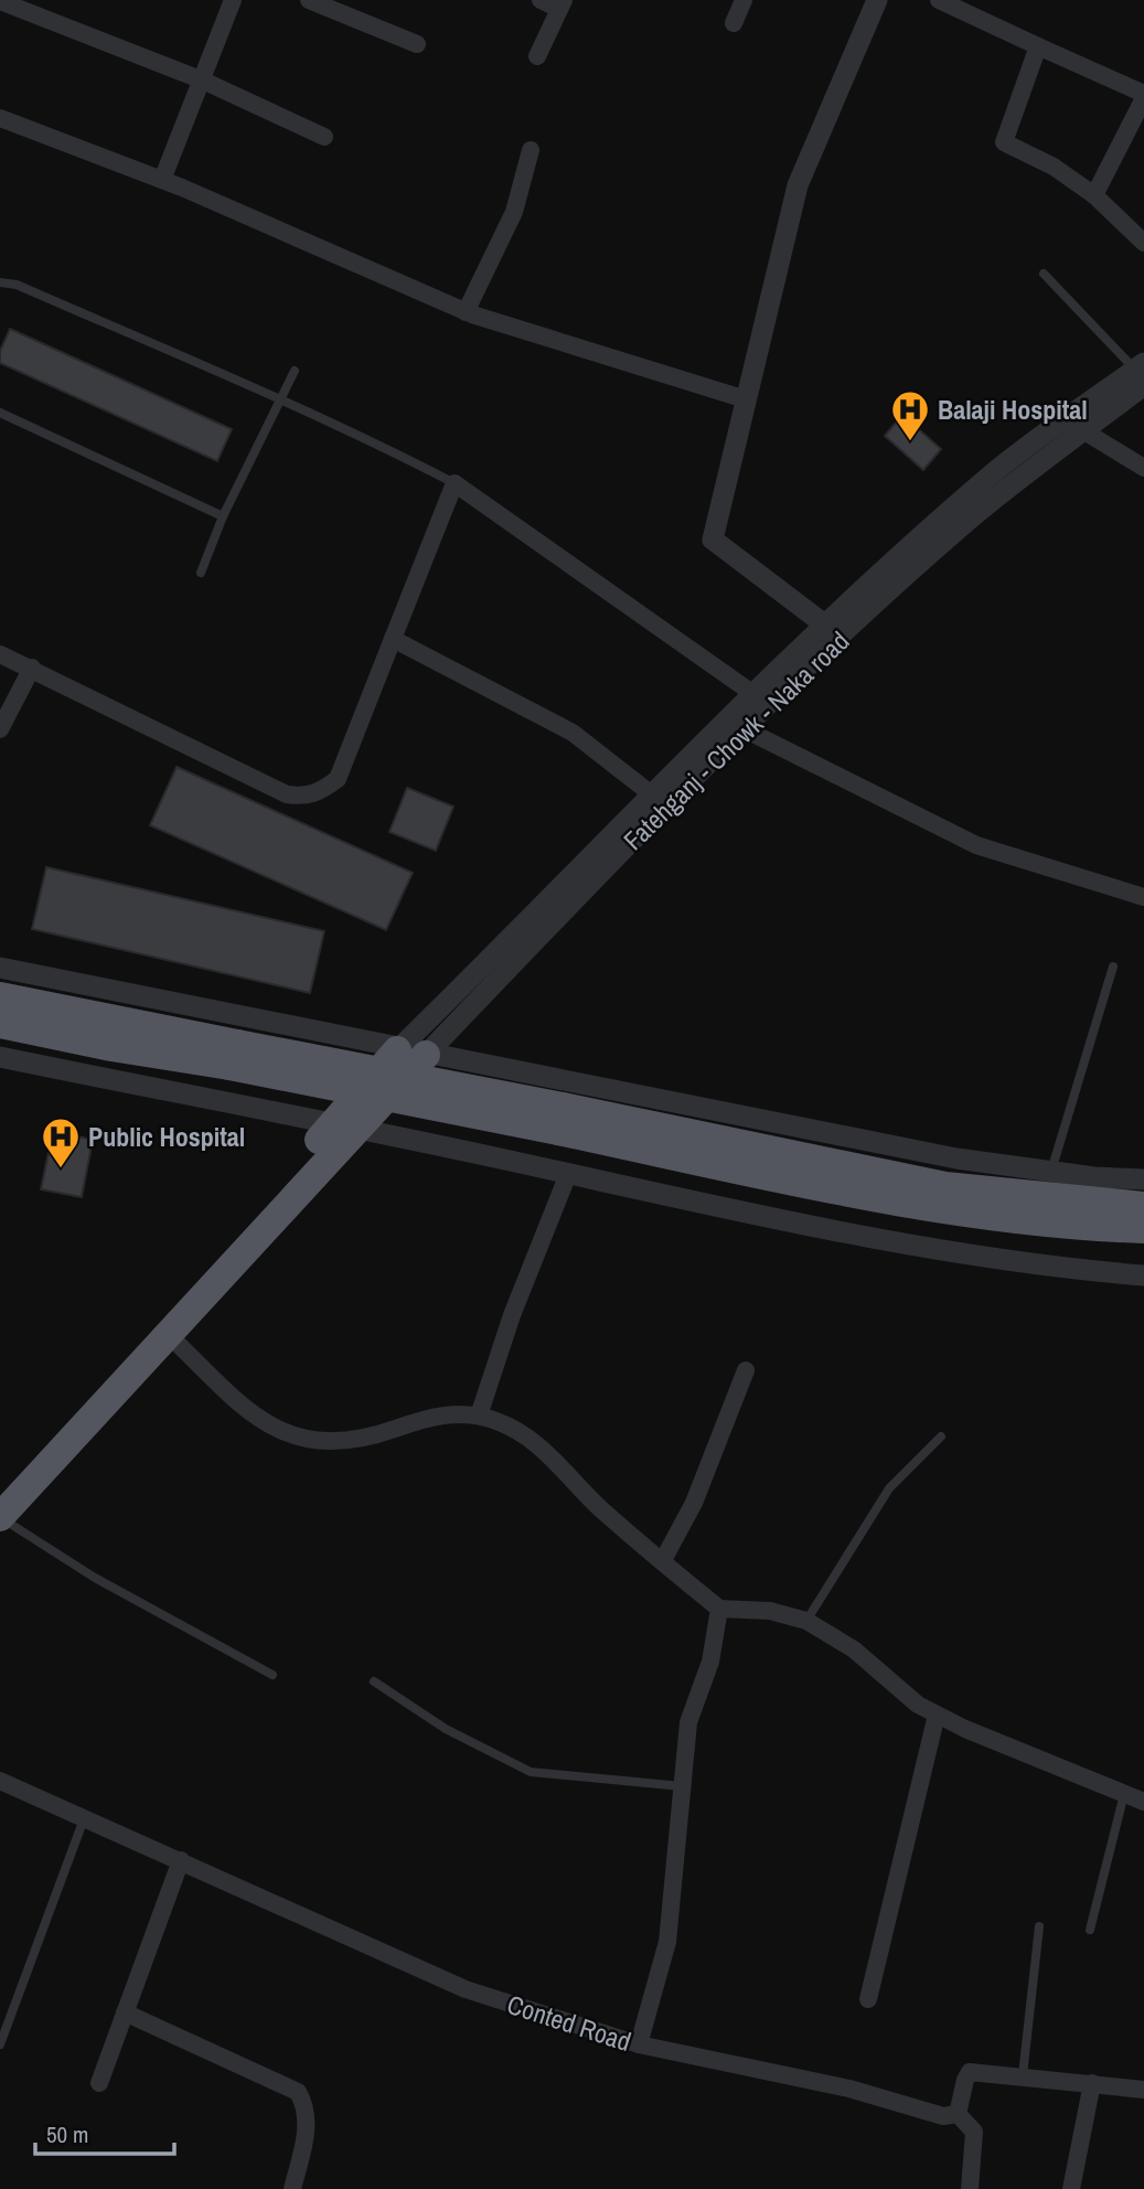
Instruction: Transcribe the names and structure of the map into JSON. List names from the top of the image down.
{
  "streets": {
    "highway": ["Fatehganj - Chowk - Naka road"],
    "street": ["Conted Road"]
  },
  "places": {
    "hospital": ["Balaji Hospital", "Public Hospital"]
  },
  "scale_bar": "50 m"
}
